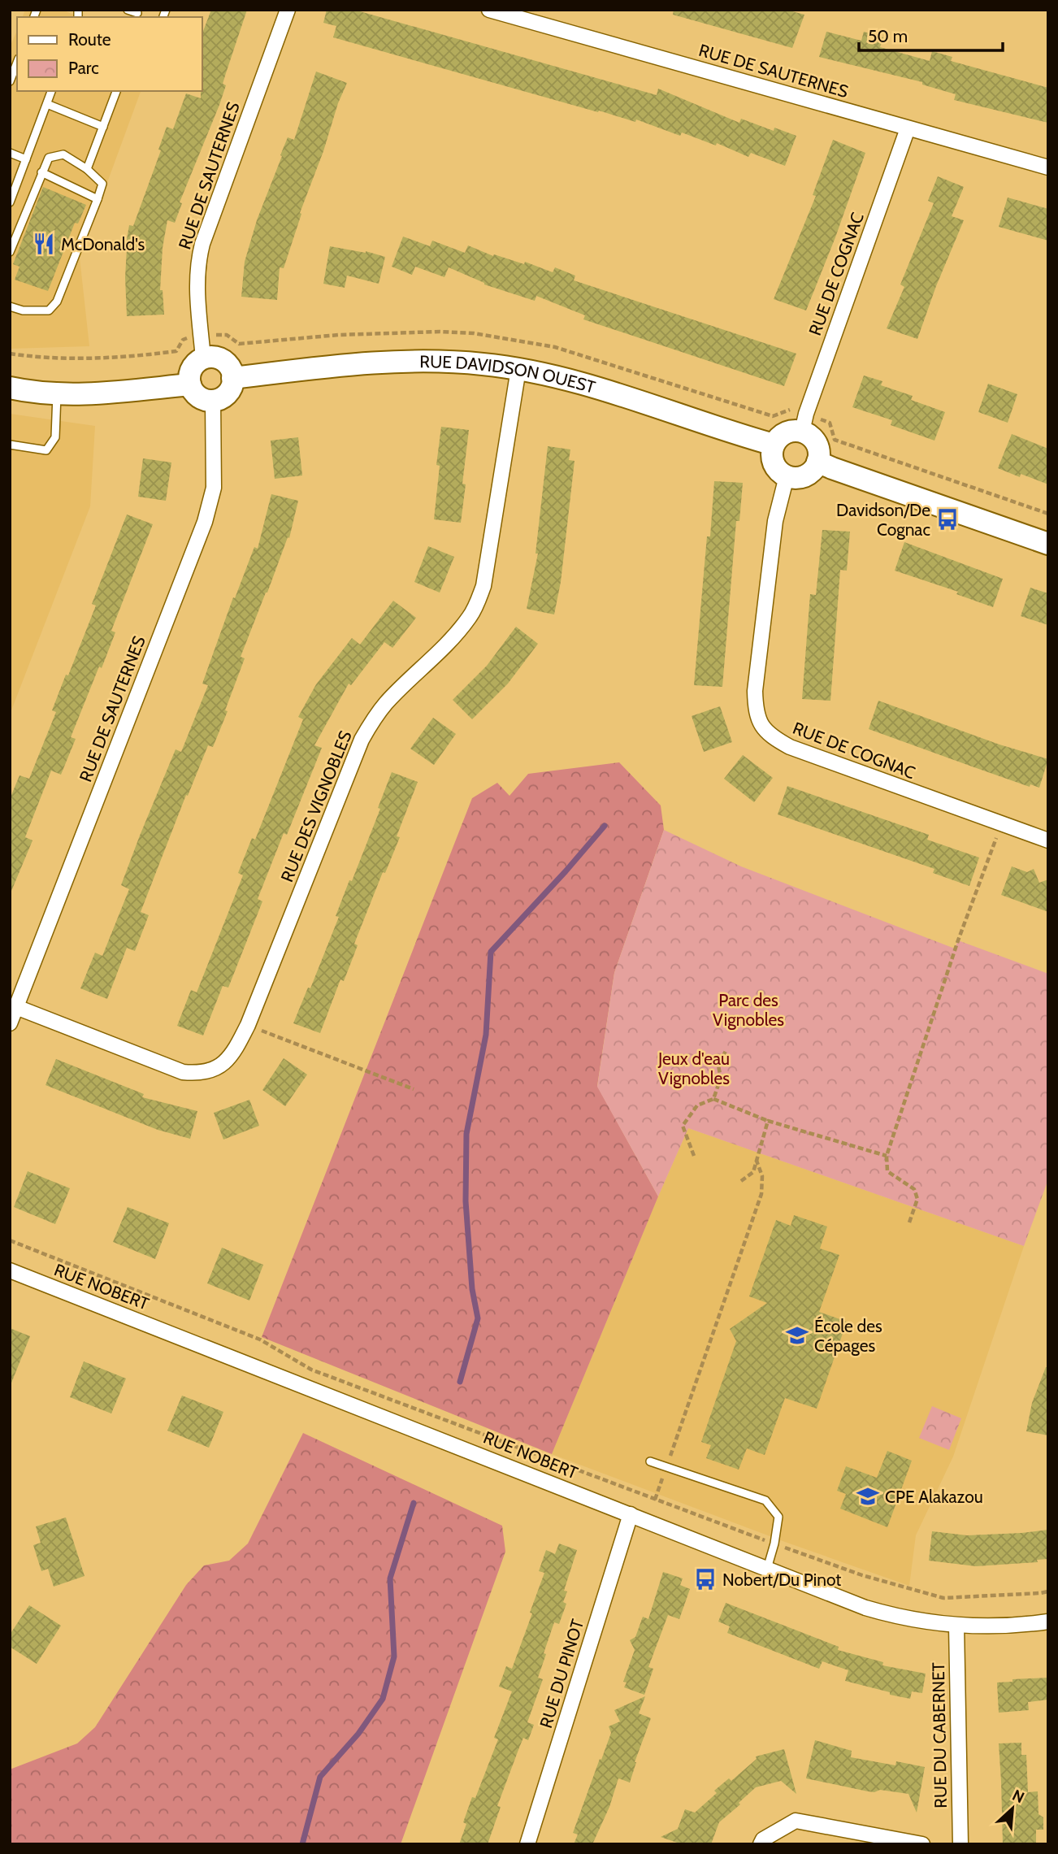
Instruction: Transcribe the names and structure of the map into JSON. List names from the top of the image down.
{
  "streets": {
    "street": [
      "RUE DE SAUTERNES",
      "RUE DE COGNAC",
      "RUE DAVIDSON OUEST",
      "RUE DES VIGNOBLES",
      "RUE NOBERT",
      "RUE DU PINOT",
      "RUE DU CABERNET"
    ]
  },
  "crossings": [
    ["RUE DE SAUTERNES", "RUE DE COGNAC"],
    ["RUE DE SAUTERNES", "RUE DAVIDSON OUEST"],
    ["RUE DE SAUTERNES", "RUE DES VIGNOBLES"],
    ["RUE DE COGNAC", "RUE DAVIDSON OUEST"],
    ["RUE DAVIDSON OUEST", "RUE DES VIGNOBLES"],
    ["RUE NOBERT", "RUE DU PINOT"],
    ["RUE NOBERT", "RUE DU CABERNET"]
  ],
  "parks": ["Parc des Vignobles", "Jeux d'eau Vignobles"],
  "places": {
    "restaurant": ["McDonald's"],
    "bus stop": ["Davidson/De Cognac", "Nobert/Du Pinot"],
    "school or university": ["École des Cépages", "CPE Alakazou"]
  },
  "legend": ["Route", "Parc"],
  "scale_bar": "50 m",
  "north": "top right"
}
